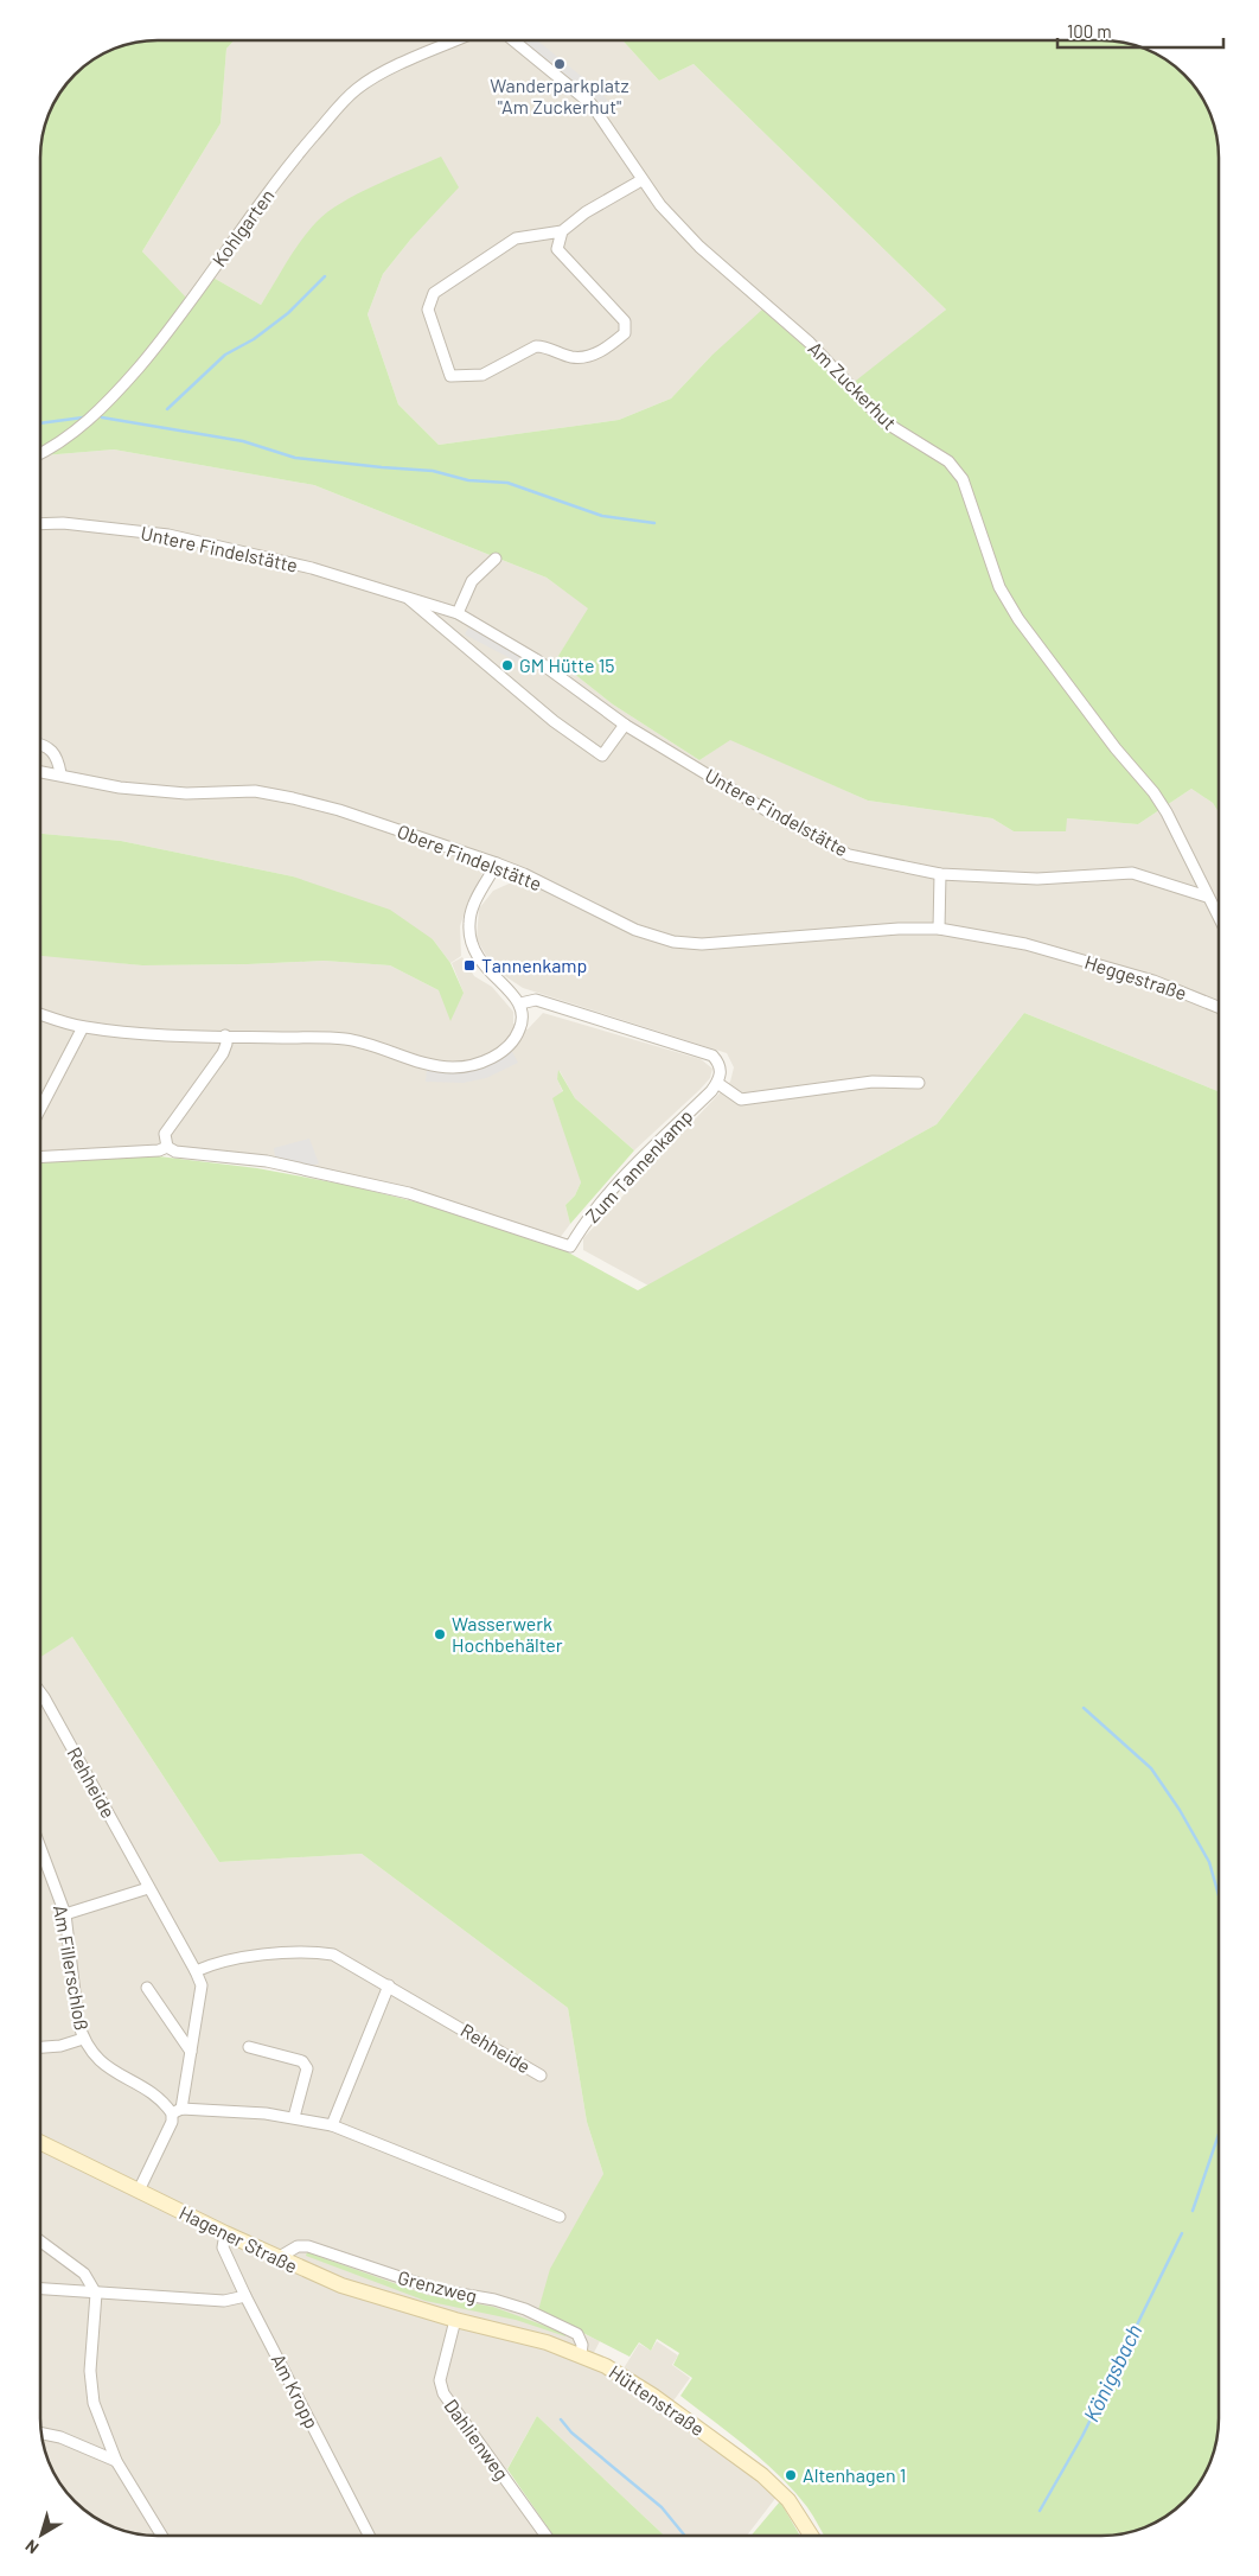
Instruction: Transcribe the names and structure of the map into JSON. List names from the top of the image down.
{
  "streets": {
    "main road": ["Hagener Straße", "Hüttenstraße"],
    "street": [
      "Kohlgarten",
      "Am Zuckerhut",
      "Untere Findelstätte",
      "Obere Findelstätte",
      "Heggestraße",
      "Zum Tannenkamp",
      "Rehheide",
      "Am Fillerschloß",
      "Grenzweg",
      "Am Kropp",
      "Dahlienweg"
    ]
  },
  "crossings": [
    ["Am Zuckerhut", "Untere Findelstätte"],
    ["Obere Findelstätte", "Heggestraße"],
    ["Rehheide", "Am Fillerschloß"],
    ["Hagener Straße", "Grenzweg"],
    ["Hagener Straße", "Am Kropp"],
    ["Hagener Straße", "Hüttenstraße"],
    ["Hagener Straße", "Dahlienweg"],
    ["Grenzweg", "Hüttenstraße"],
    ["Hüttenstraße", "Dahlienweg"]
  ],
  "water": ["Königsbach"],
  "places": {
    "other": [
      "Wanderparkplatz \"Am Zuckerhut\"",
      "GM Hütte 15",
      "Wasserwerk Hochbehälter",
      "Altenhagen 1"
    ],
    "transit": ["Tannenkamp"]
  },
  "scale_bar": "100 m",
  "north": "bottom left"
}
